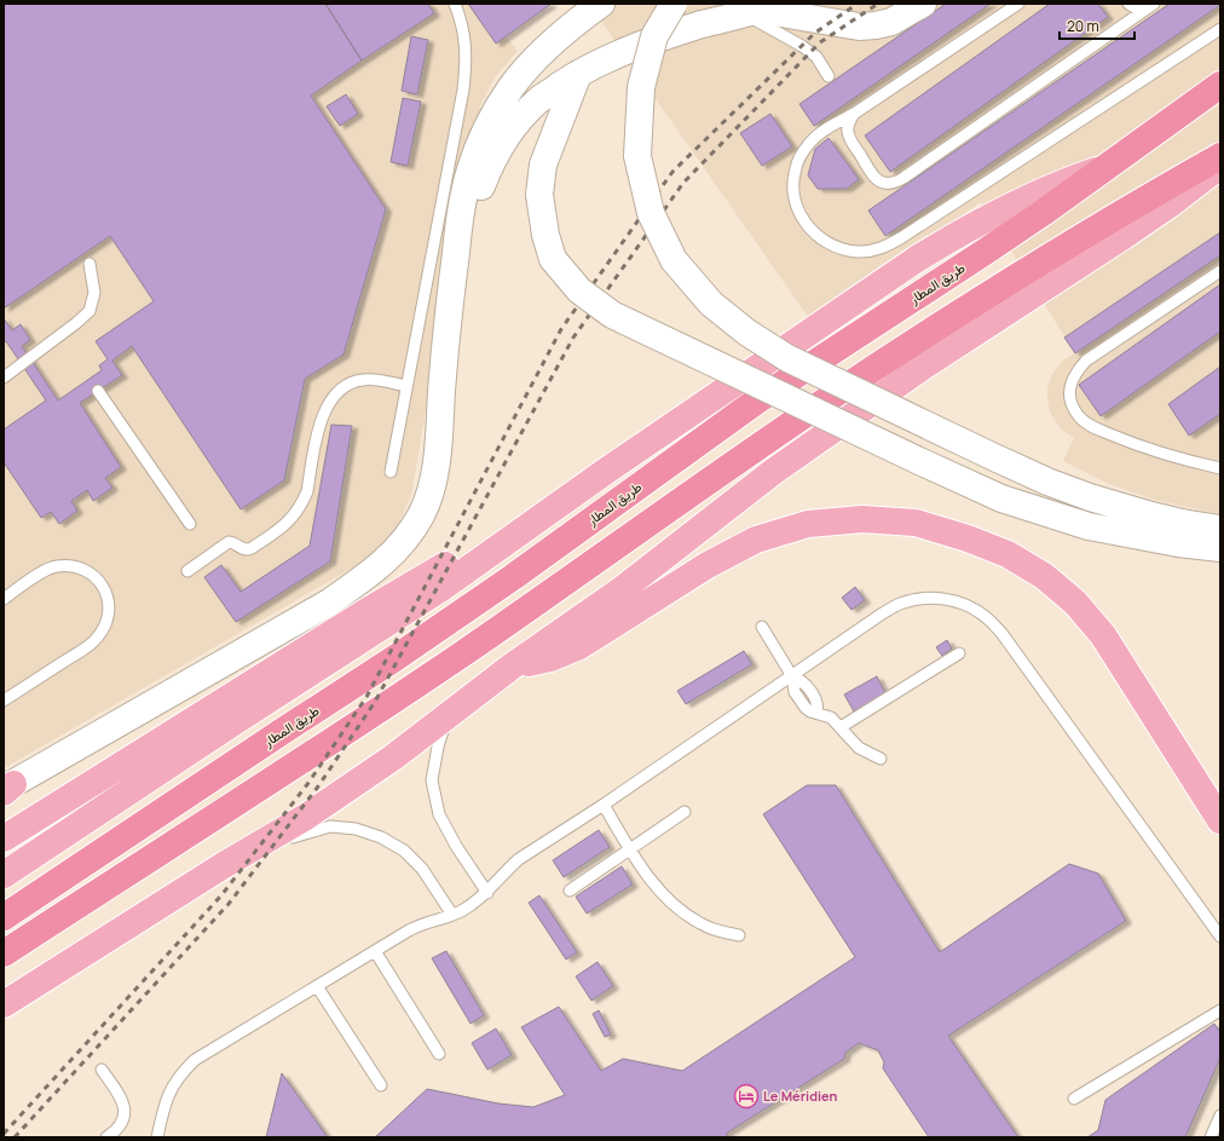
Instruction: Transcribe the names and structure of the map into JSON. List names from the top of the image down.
{
  "streets": {
    "highway": ["طريق المطار"]
  },
  "places": {
    "hotel": ["Le Méridien"]
  },
  "scale_bar": "20 m"
}
